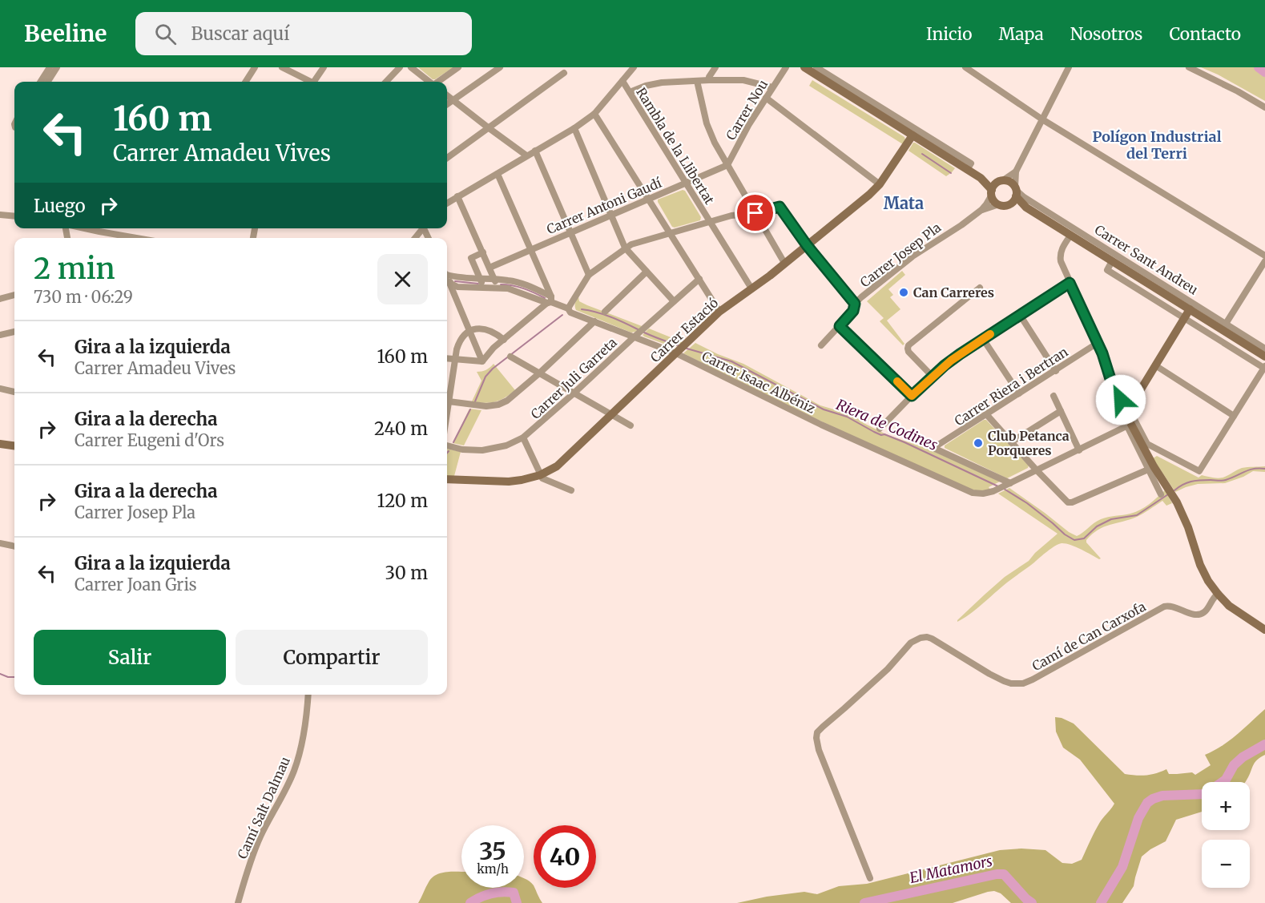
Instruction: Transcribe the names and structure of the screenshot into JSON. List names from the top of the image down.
{
  "streets": {
    "street": [
      "Carrer Nou",
      "Rambla de la Llibertat",
      "Carrer Antoni Gaudí",
      "Carrer Josep Pla",
      "Carrer Sant Andreu",
      "Carrer Estació",
      "Carrer Juli Garreta",
      "Carrer Isaac Albéniz",
      "Carrer Riera i Bertran",
      "Camí de Can Carxofa",
      "Camí Salt Dalmau"
    ]
  },
  "crossings": [
    ["Carrer Nou", "Carrer Antoni Gaudí"],
    ["Rambla de la Llibertat", "Carrer Antoni Gaudí"],
    ["Rambla de la Llibertat", "Carrer Estació"],
    ["Carrer Josep Pla", "Carrer Sant Andreu"],
    ["Carrer Estació", "Carrer Isaac Albéniz"],
    ["Carrer Juli Garreta", "Carrer Isaac Albéniz"],
    ["Carrer Isaac Albéniz", "Carrer Riera i Bertran"]
  ],
  "districts": ["Polígon Industrial del Terri", "Mata"],
  "water": ["Riera de Codines", "El Matamors"],
  "places": ["Can Carreres", "Club Petanca Porqueres"],
  "page": {
    "header": "Beeline",
    "search": "Buscar aquí",
    "nav": [
      "Inicio",
      "Mapa",
      "Nosotros",
      "Contacto"
    ],
    "turn": ["160 m", "Carrer Amadeu Vives"],
    "then": "Luego",
    "heading": ["2 min", "730 m · 06:29"],
    "list": [
      {
        "name": "Gira a la izquierda",
        "note": "Carrer Amadeu Vives",
        "value": "160 m"
      },
      {
        "name": "Gira a la derecha",
        "note": "Carrer Eugeni d'Ors",
        "value": "240 m"
      },
      {
        "name": "Gira a la derecha",
        "note": "Carrer Josep Pla",
        "value": "120 m"
      },
      {
        "name": "Gira a la izquierda",
        "note": "Carrer Joan Gris",
        "value": "30 m"
      }
    ],
    "buttons": ["Salir", "Compartir"],
    "map_buttons": ["+", "−"],
    "speed": "35 km/h",
    "limit": "40"
  }
}
